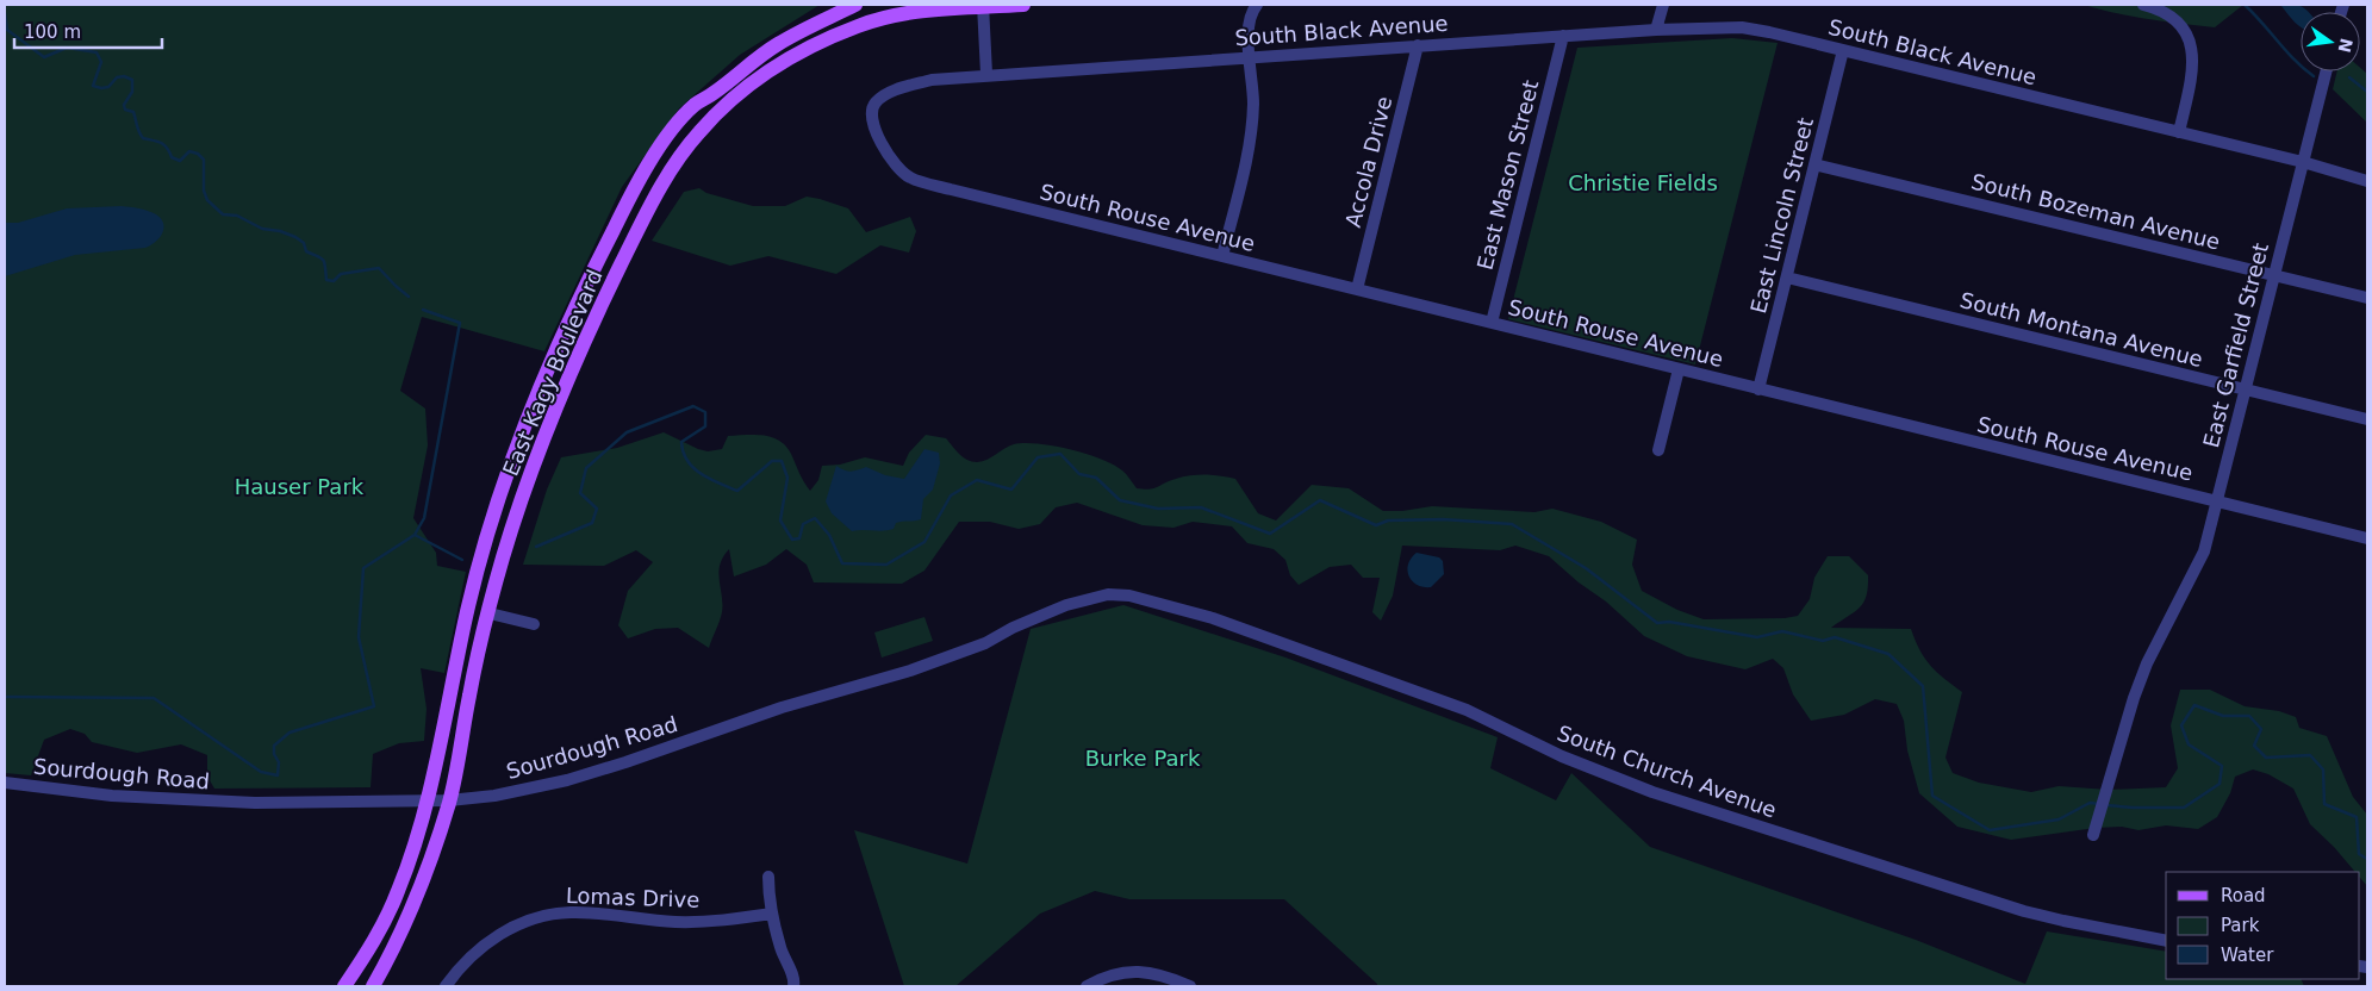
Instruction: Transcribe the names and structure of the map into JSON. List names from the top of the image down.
{
  "streets": {
    "main road": ["East Kagy Boulevard"],
    "street": [
      "South Black Avenue",
      "Accola Drive",
      "East Mason Street",
      "South Bozeman Avenue",
      "East Lincoln Street",
      "South Rouse Avenue",
      "South Montana Avenue",
      "East Garfield Street",
      "Sourdough Road",
      "South Church Avenue",
      "Lomas Drive"
    ]
  },
  "crossings": [
    ["South Black Avenue", "Accola Drive"],
    ["South Black Avenue", "East Mason Street"],
    ["South Black Avenue", "East Lincoln Street"],
    ["South Black Avenue", "South Rouse Avenue"],
    ["South Black Avenue", "East Garfield Street"],
    ["Accola Drive", "South Rouse Avenue"],
    ["East Mason Street", "South Rouse Avenue"],
    ["South Bozeman Avenue", "East Lincoln Street"],
    ["South Bozeman Avenue", "East Garfield Street"],
    ["East Lincoln Street", "South Rouse Avenue"],
    ["East Lincoln Street", "South Montana Avenue"],
    ["South Rouse Avenue", "East Garfield Street"],
    ["South Montana Avenue", "East Garfield Street"],
    ["East Kagy Boulevard", "Sourdough Road"],
    ["Sourdough Road", "South Church Avenue"]
  ],
  "parks": ["Christie Fields", "Hauser Park", "Burke Park"],
  "legend": ["Road", "Park", "Water"],
  "scale_bar": "100 m",
  "north": "right"
}
